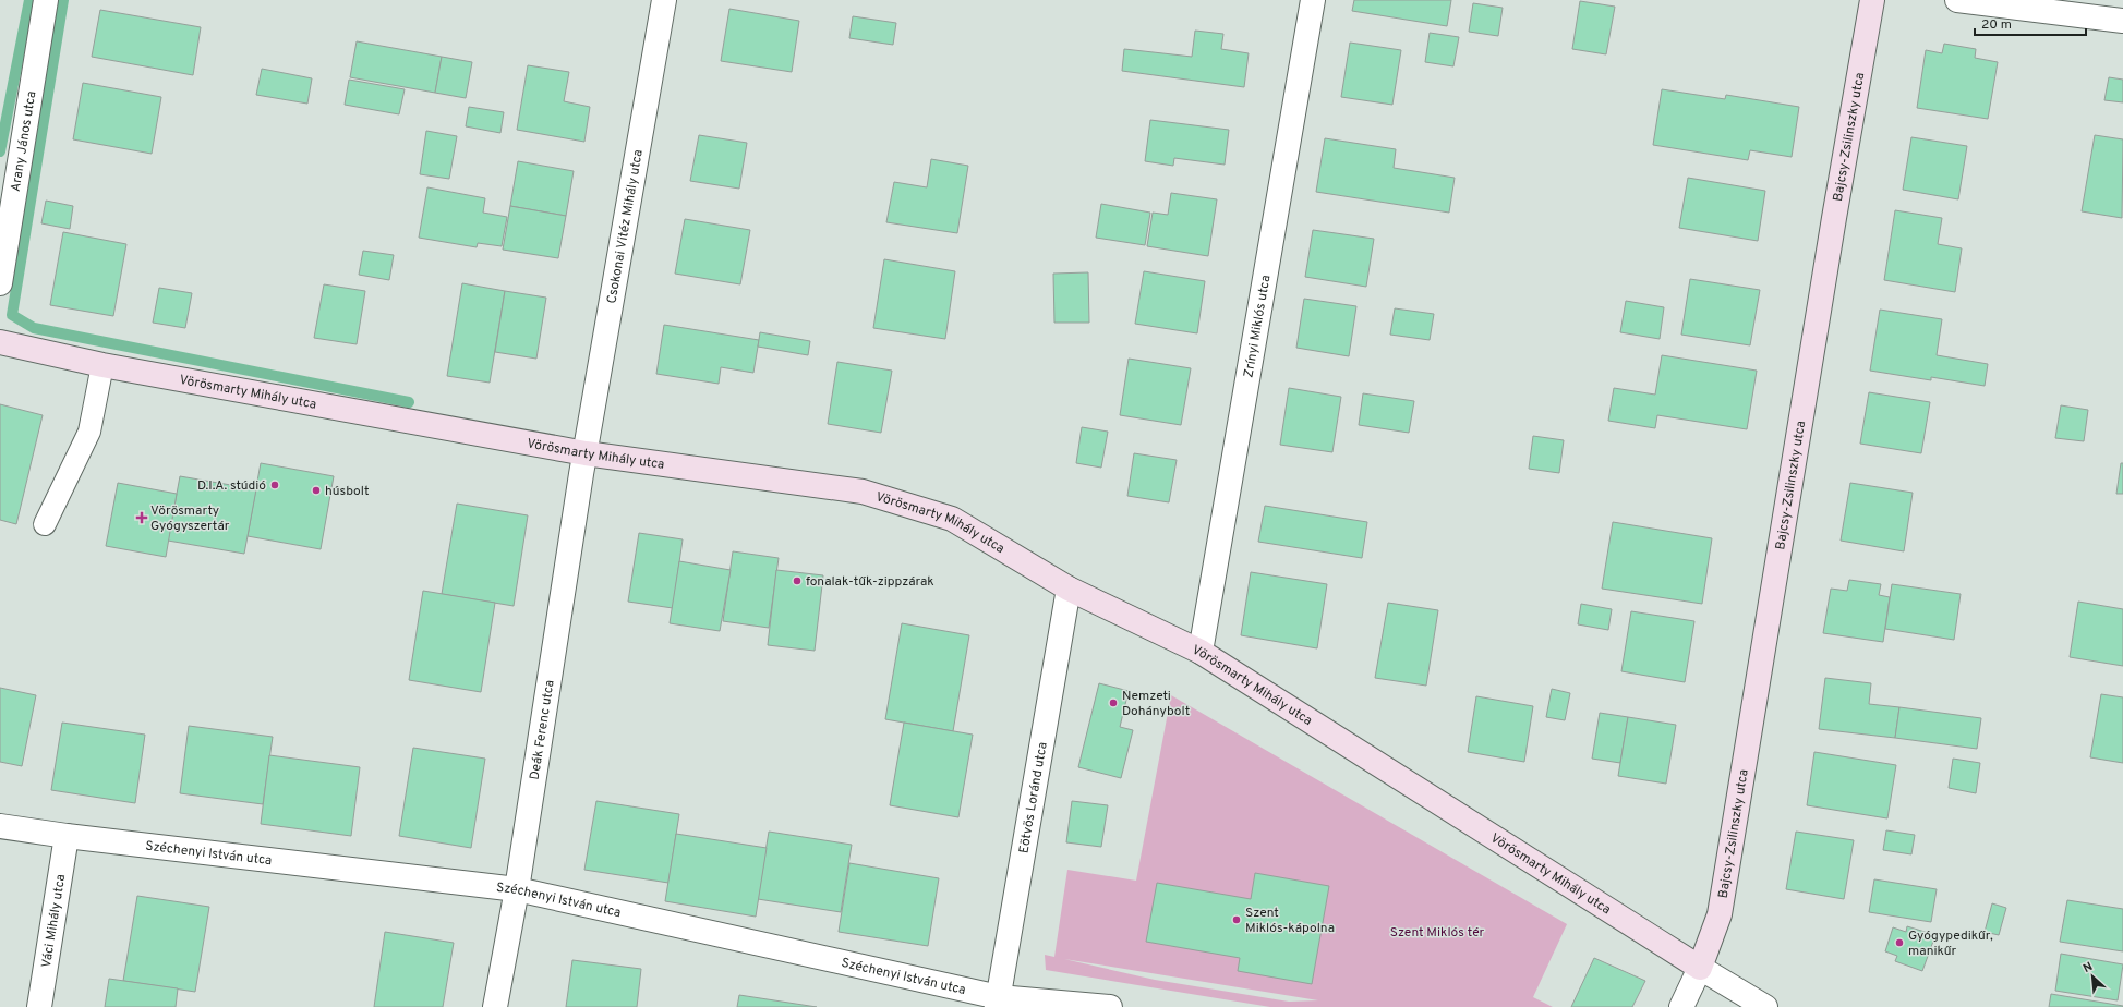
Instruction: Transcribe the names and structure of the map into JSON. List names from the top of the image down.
{
  "streets": {
    "street": [
      "Bajcsy-Zsilinszky utca",
      "Arany János utca",
      "Csokonai Vitéz Mihály utca",
      "Zrínyi Miklós utca",
      "Vörösmarty Mihály utca",
      "Deák Ferenc utca",
      "Eötvös Loránd utca",
      "Széchenyi István utca",
      "Váci Mihály utca"
    ]
  },
  "crossings": [
    ["Bajcsy-Zsilinszky utca", "Vörösmarty Mihály utca"],
    ["Csokonai Vitéz Mihály utca", "Vörösmarty Mihály utca"],
    ["Csokonai Vitéz Mihály utca", "Deák Ferenc utca"],
    ["Zrínyi Miklós utca", "Vörösmarty Mihály utca"],
    ["Vörösmarty Mihály utca", "Deák Ferenc utca"],
    ["Vörösmarty Mihály utca", "Eötvös Loránd utca"],
    ["Deák Ferenc utca", "Széchenyi István utca"],
    ["Eötvös Loránd utca", "Széchenyi István utca"],
    ["Széchenyi István utca", "Váci Mihály utca"]
  ],
  "parks": ["Szent Miklós tér"],
  "places": {
    "other": [
      "D.I.A. stúdió",
      "húsbolt",
      "fonalak-tűk-zippzárak",
      "Nemzeti Dohánybolt",
      "Szent Miklós-kápolna",
      "Gyógypedikűr, manikűr"
    ],
    "health": ["Vörösmarty Gyógyszertár"]
  },
  "scale_bar": "20 m",
  "north": "top left"
}
